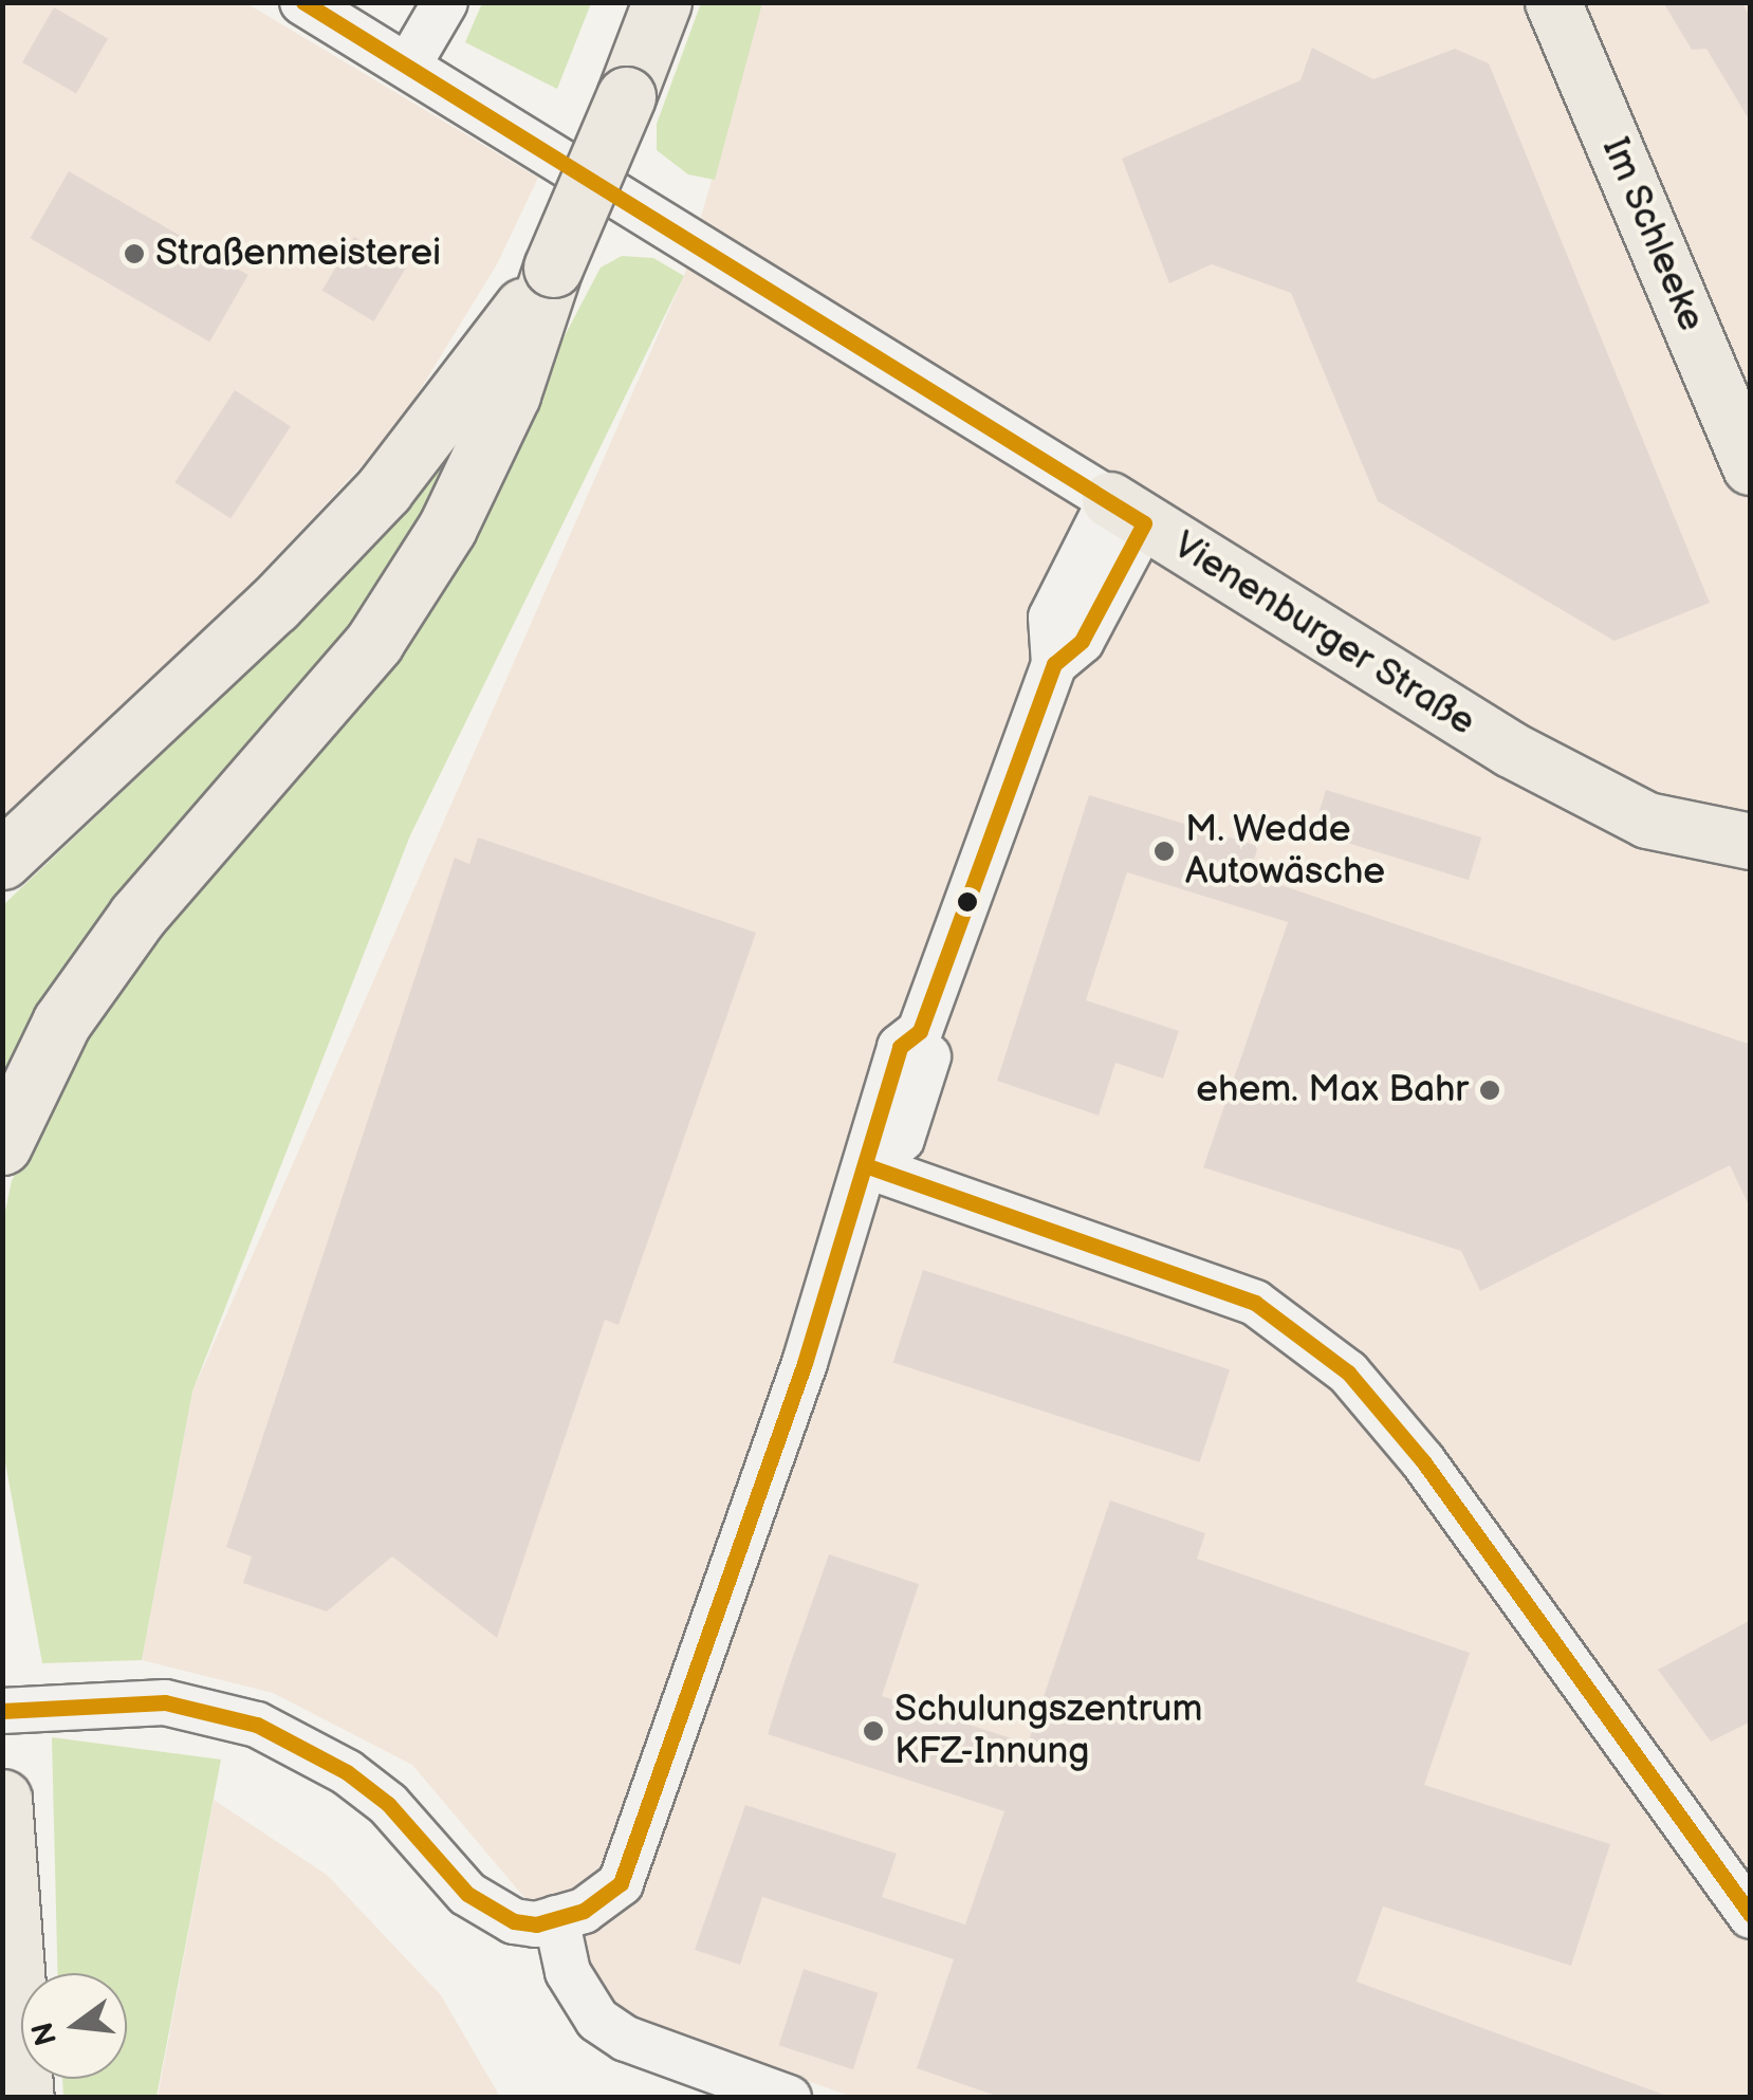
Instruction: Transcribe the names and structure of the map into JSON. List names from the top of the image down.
{
  "streets": {
    "main road": ["Im Schleeke", "Vienenburger Straße"]
  },
  "places": [
    "Straßenmeisterei",
    "M. Wedde Autowäsche",
    "ehem. Max Bahr",
    "Schulungszentrum KFZ-Innung"
  ],
  "north": "left"
}
